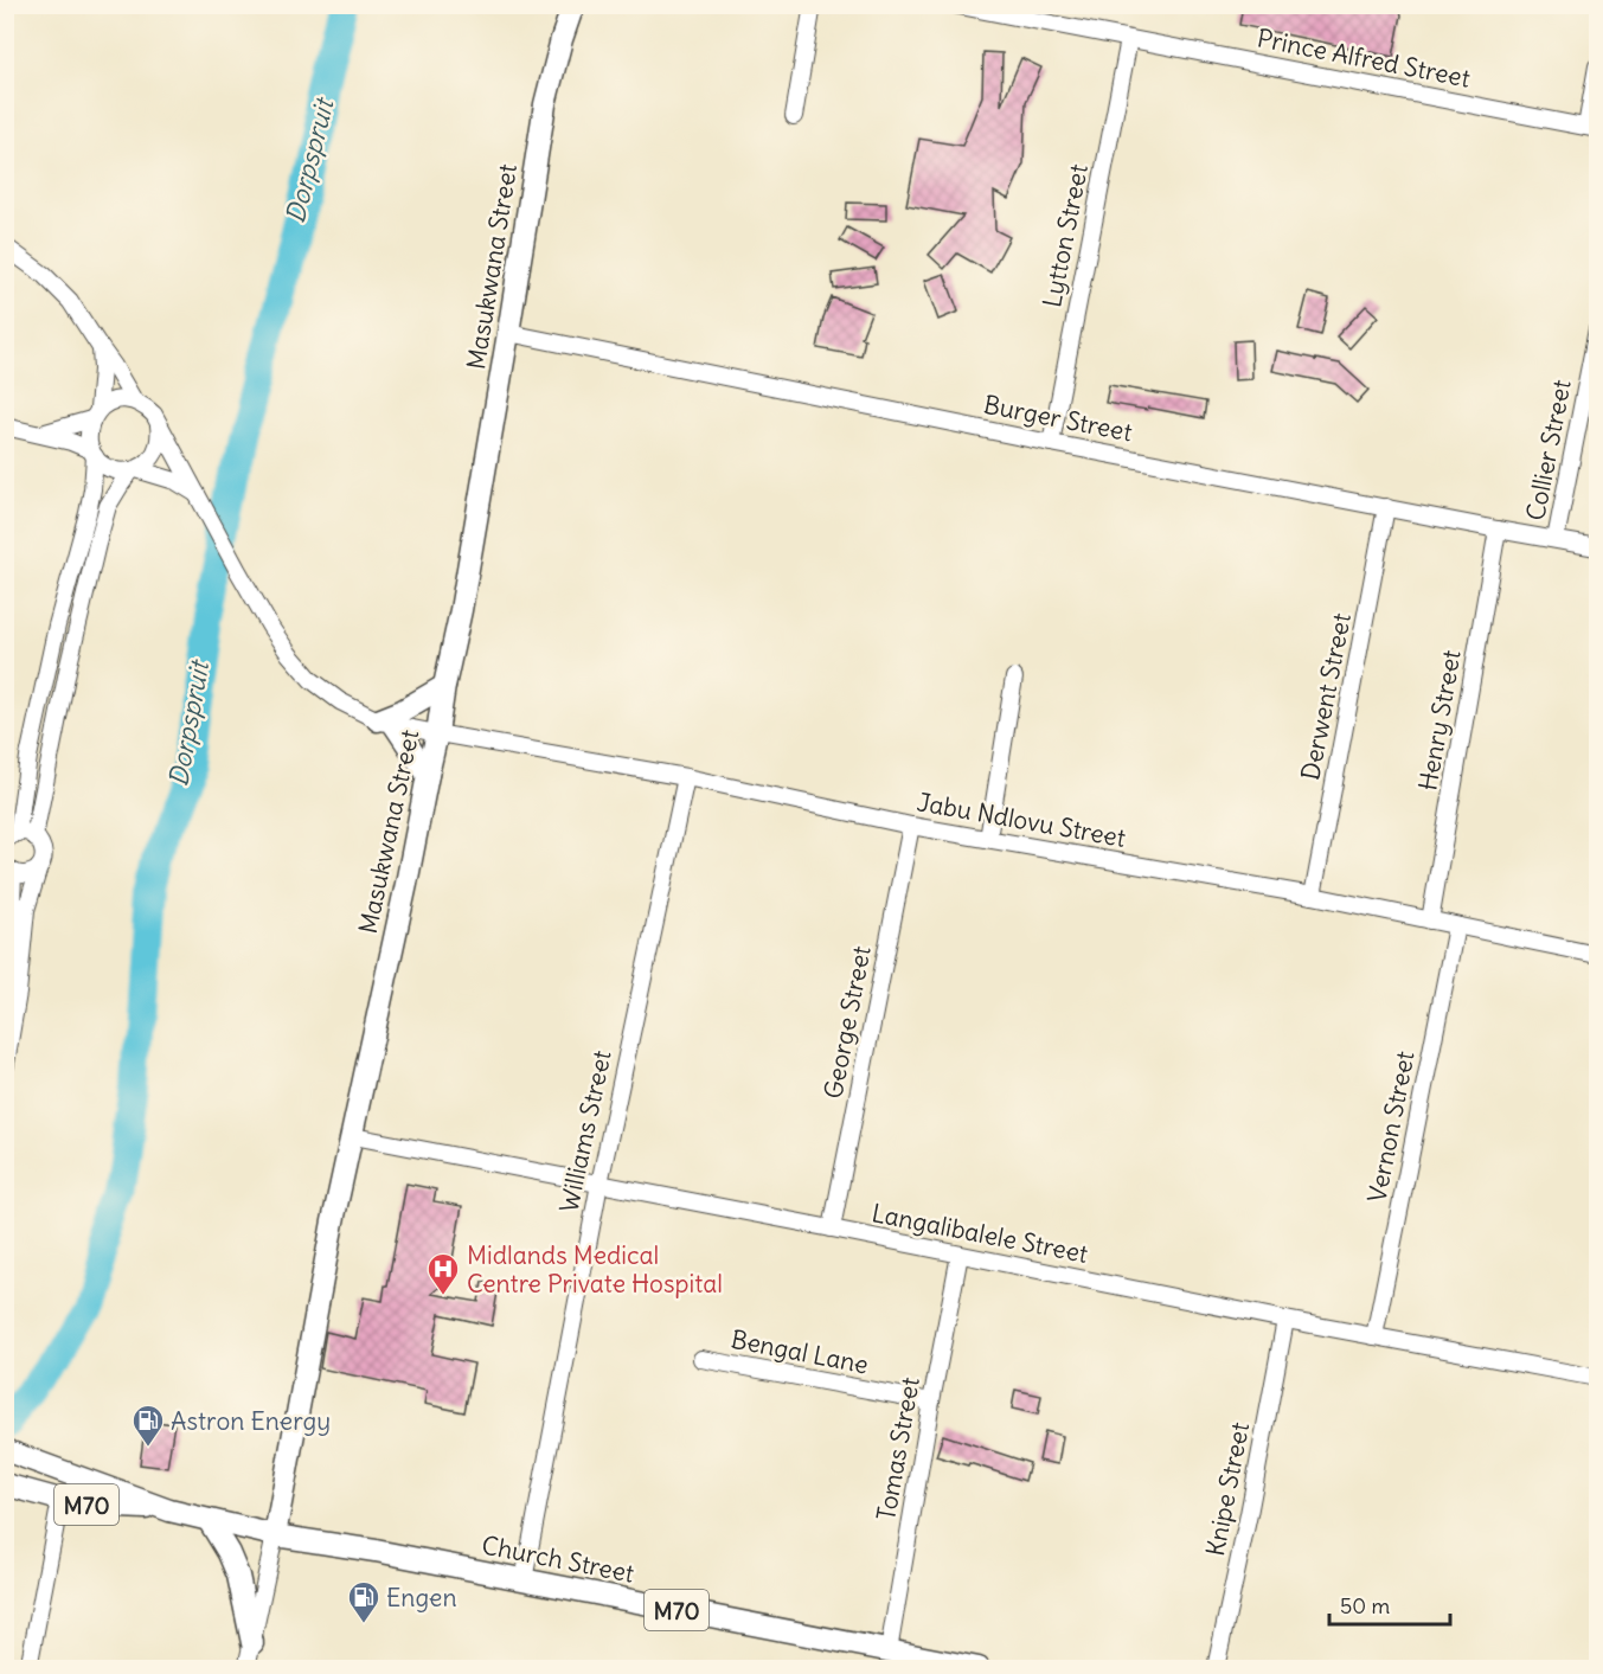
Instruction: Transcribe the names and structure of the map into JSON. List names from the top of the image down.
{
  "streets": {
    "main road": ["Masukwana Street", "M70", "Church Street"],
    "street": [
      "Prince Alfred Street",
      "Lytton Street",
      "Burger Street",
      "Collier Street",
      "Derwent Street",
      "Henry Street",
      "Jabu Ndlovu Street",
      "George Street",
      "Vernon Street",
      "Williams Street",
      "Langalibalele Street",
      "Bengal Lane",
      "Tomas Street",
      "Knipe Street"
    ]
  },
  "crossings": [
    ["Prince Alfred Street", "Lytton Street"],
    ["Lytton Street", "Burger Street"],
    ["Masukwana Street", "Burger Street"],
    ["Masukwana Street", "Jabu Ndlovu Street"],
    ["Masukwana Street", "Langalibalele Street"],
    ["Masukwana Street", "Church Street"],
    ["Burger Street", "Collier Street"],
    ["Burger Street", "Derwent Street"],
    ["Burger Street", "Henry Street"],
    ["Derwent Street", "Jabu Ndlovu Street"],
    ["Henry Street", "Jabu Ndlovu Street"],
    ["Jabu Ndlovu Street", "George Street"],
    ["Jabu Ndlovu Street", "Vernon Street"],
    ["Jabu Ndlovu Street", "Williams Street"],
    ["George Street", "Langalibalele Street"],
    ["Vernon Street", "Langalibalele Street"],
    ["Williams Street", "Langalibalele Street"],
    ["Williams Street", "Church Street"],
    ["Langalibalele Street", "Tomas Street"],
    ["Langalibalele Street", "Knipe Street"],
    ["Bengal Lane", "Tomas Street"],
    ["Tomas Street", "Church Street"]
  ],
  "water": ["Dorpspruit"],
  "places": {
    "hospital": ["Midlands Medical Centre Private Hospital"],
    "fuel station": ["Astron Energy", "Engen"]
  },
  "scale_bar": "50 m"
}
